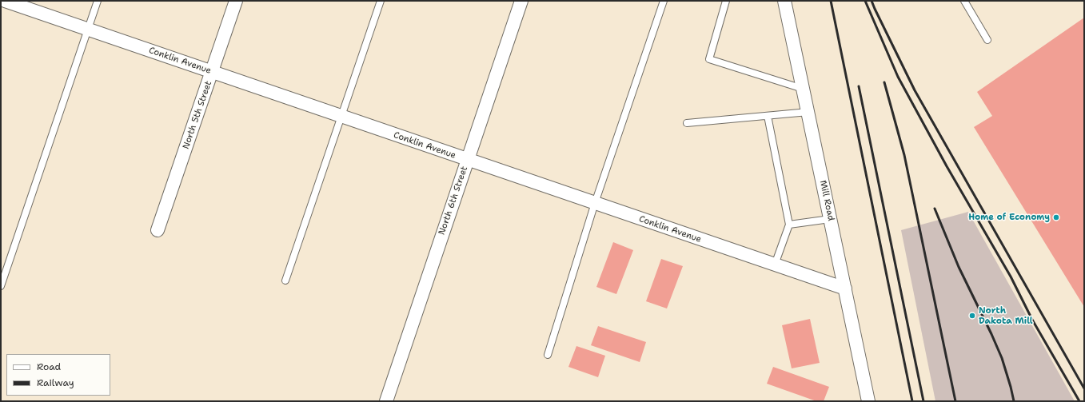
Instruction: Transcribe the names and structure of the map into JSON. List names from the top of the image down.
{
  "streets": {
    "street": [
      "Conklin Avenue",
      "North 5th Street",
      "North 6th Street",
      "Mill Road"
    ]
  },
  "crossings": [
    ["Conklin Avenue", "North 5th Street"],
    ["Conklin Avenue", "North 6th Street"],
    ["Conklin Avenue", "Mill Road"]
  ],
  "places": ["Home of Economy", "North Dakota Mill"],
  "legend": ["Road", "Railway"]
}
